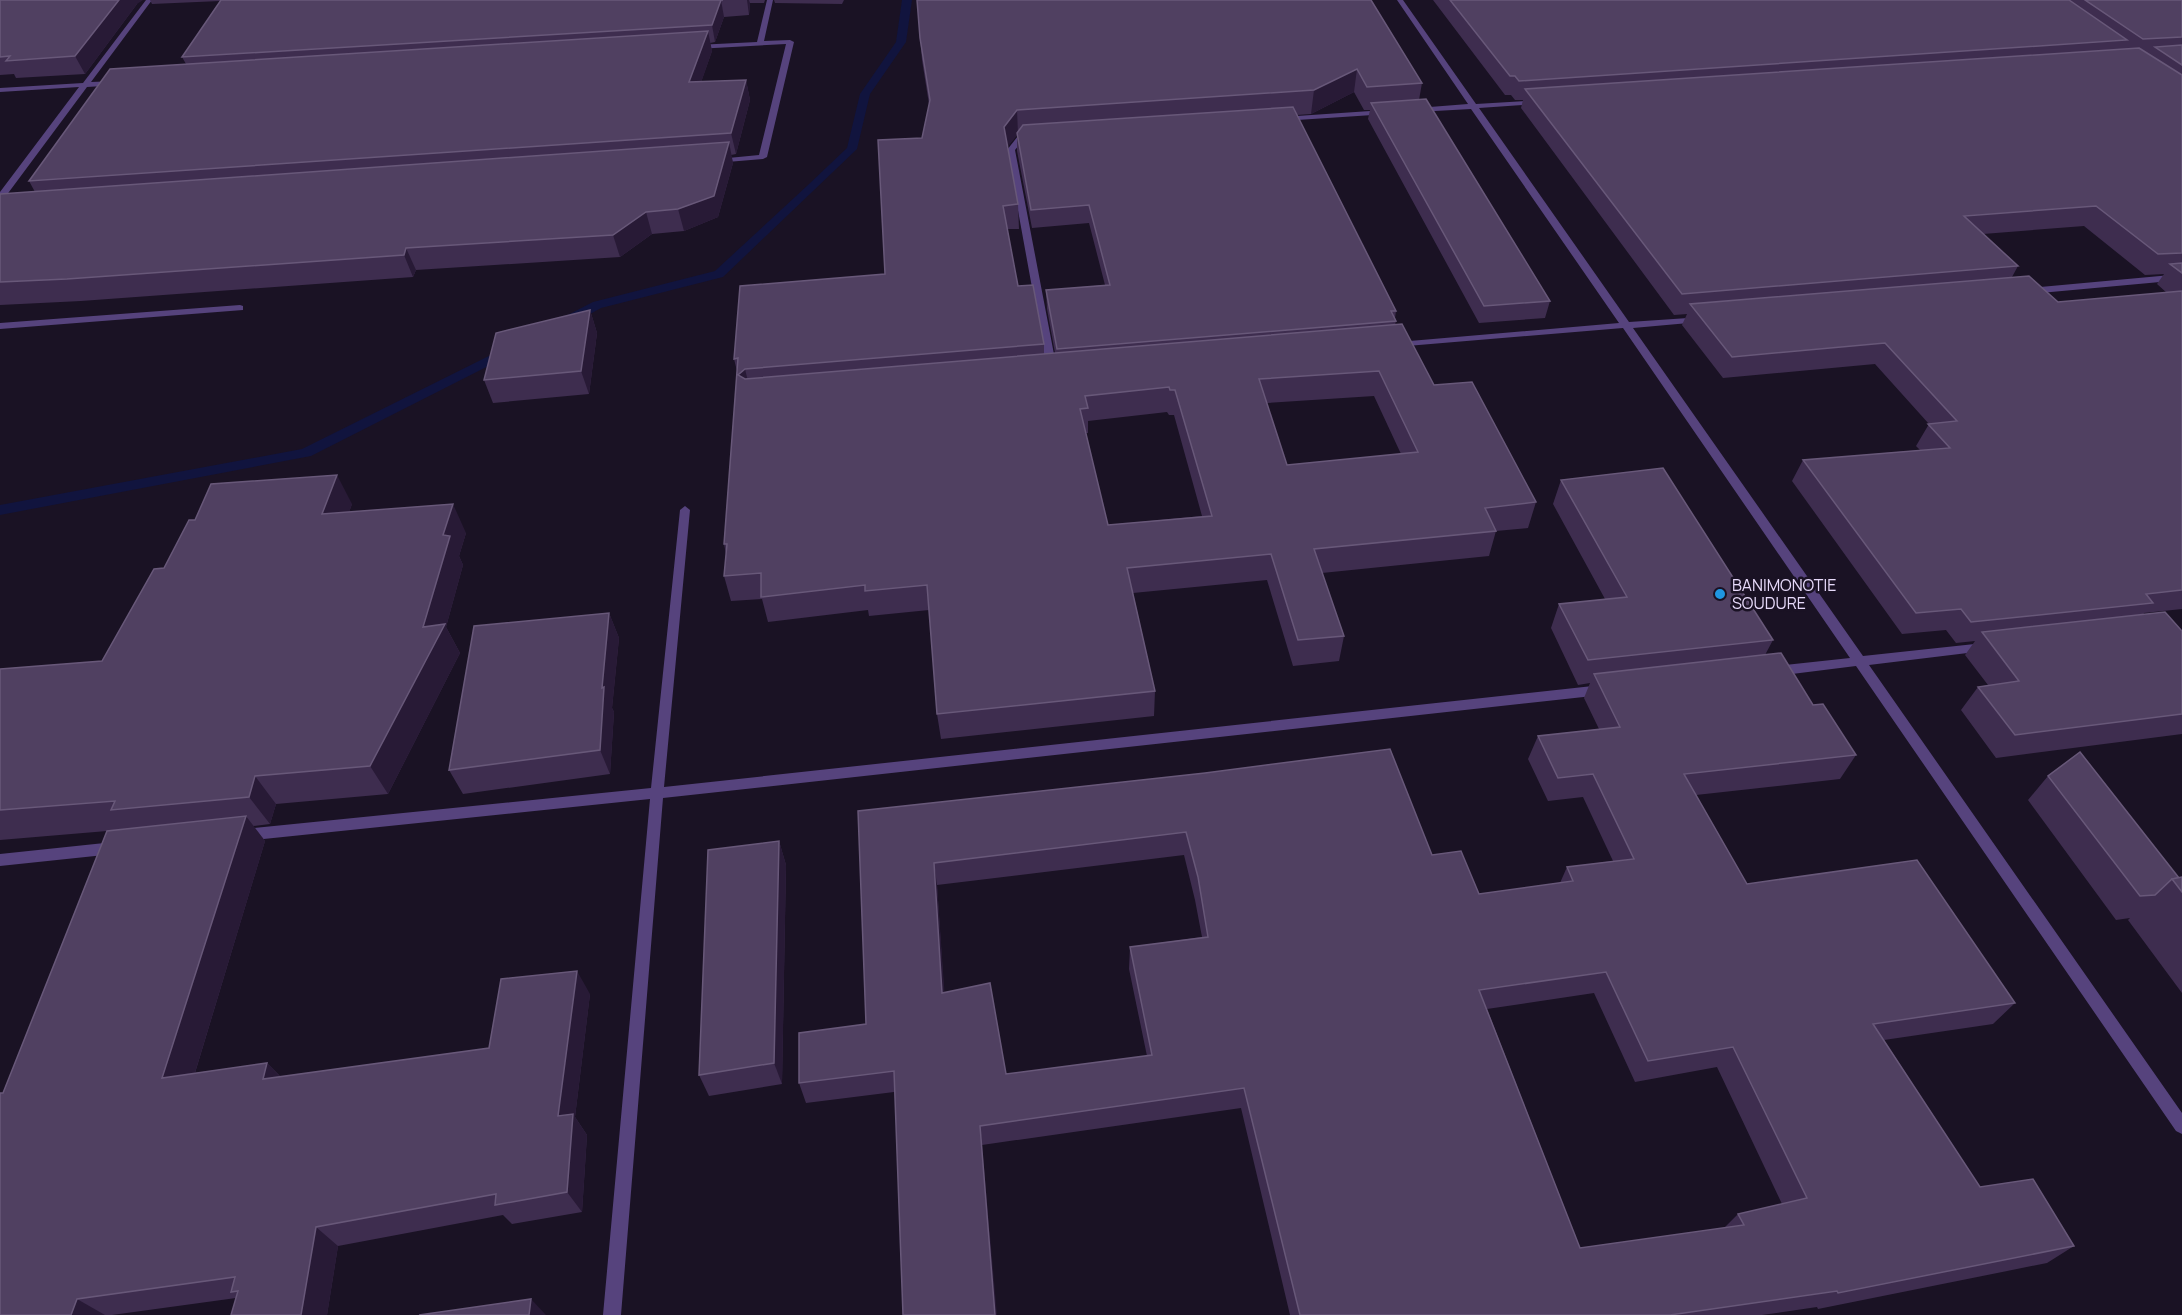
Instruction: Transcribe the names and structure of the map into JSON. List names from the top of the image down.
{
  "places": ["BANIMONOTIE SOUDURE"]
}
